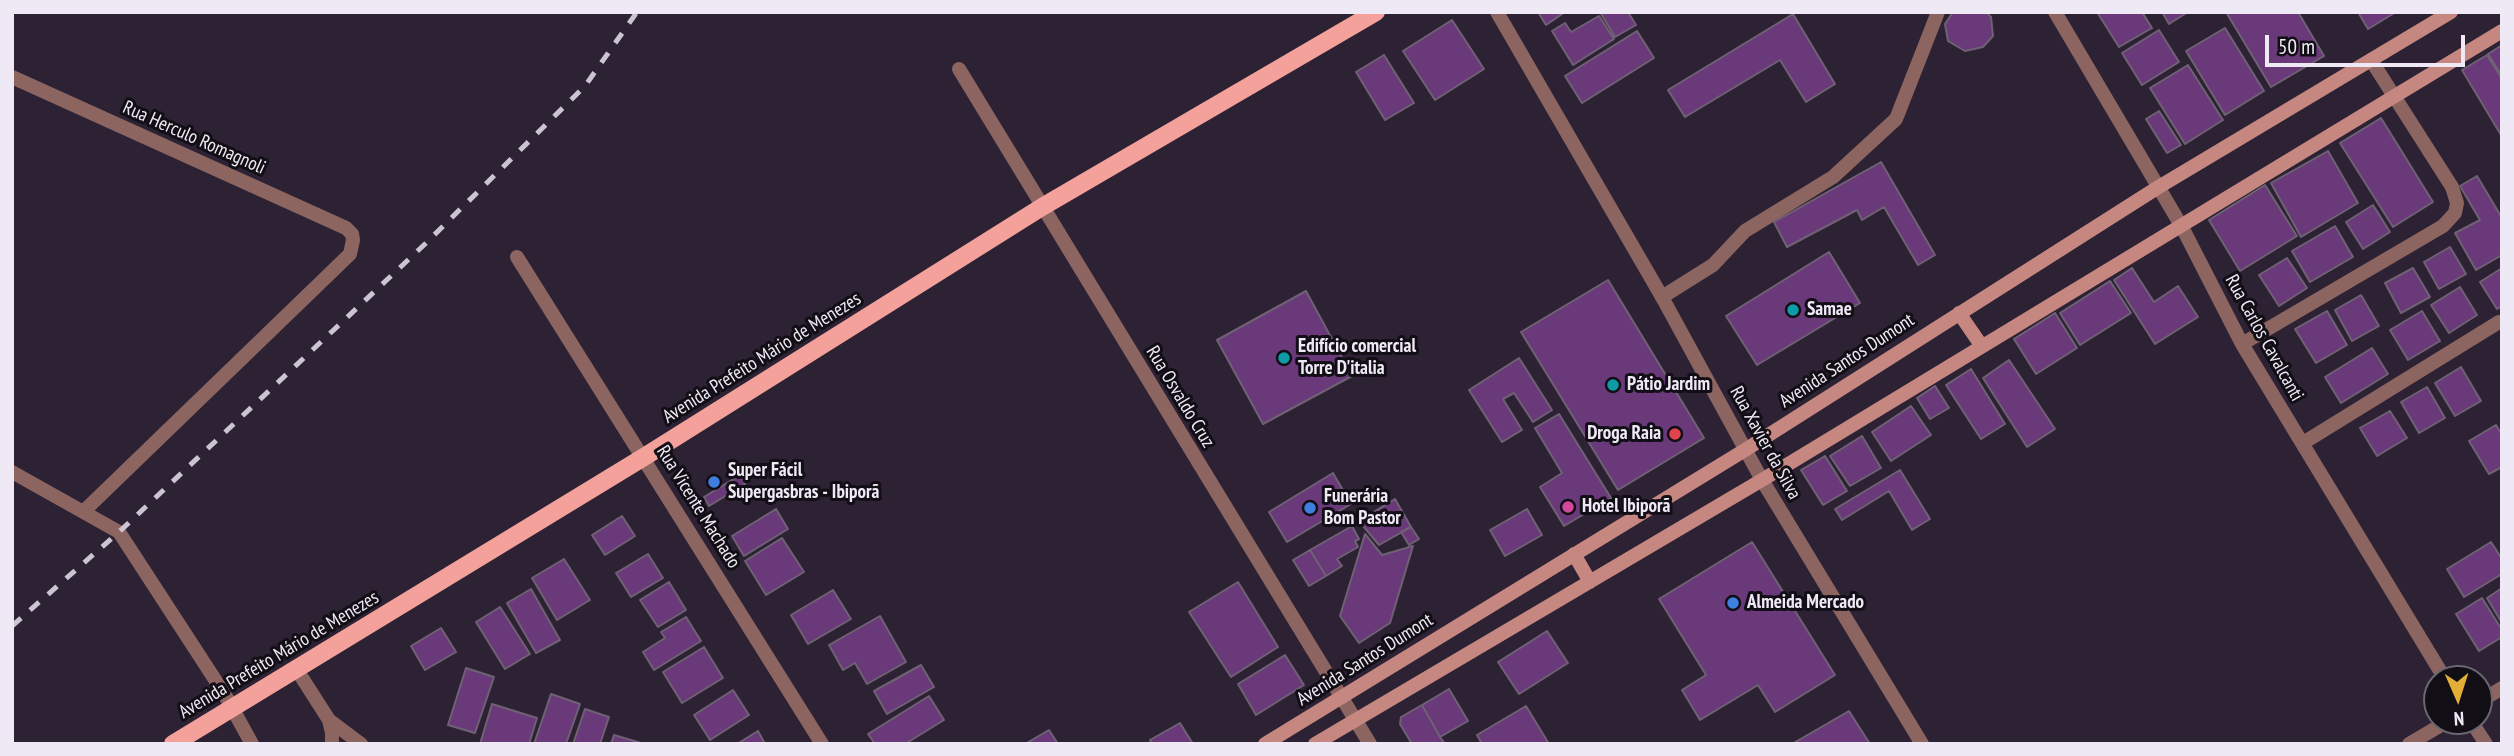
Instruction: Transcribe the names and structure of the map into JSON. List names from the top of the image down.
{
  "streets": {
    "main road": ["Avenida Prefeito Mário de Menezes", "Avenida Santos Dumont"],
    "street": [
      "Rua Herculo Romagnoli",
      "Rua Carlos Cavalcanti",
      "Rua Osvaldo Cruz",
      "Rua Xavier da Silva",
      "Rua Vicente Machado"
    ]
  },
  "crossings": [
    ["Rua Carlos Cavalcanti", "Avenida Santos Dumont"],
    ["Avenida Prefeito Mário de Menezes", "Rua Osvaldo Cruz"],
    ["Avenida Prefeito Mário de Menezes", "Rua Vicente Machado"],
    ["Avenida Santos Dumont", "Rua Osvaldo Cruz"],
    ["Avenida Santos Dumont", "Rua Xavier da Silva"]
  ],
  "places": [
    "Samae",
    "Edifício comercial Torre D'italia",
    "Pátio Jardim",
    "Droga Raia",
    "Super Fácil Supergasbras - Ibiporã",
    "Hotel Ibiporã",
    "Funerária Bom Pastor",
    "Almeida Mercado"
  ],
  "scale_bar": "50 m",
  "north": "bottom"
}
